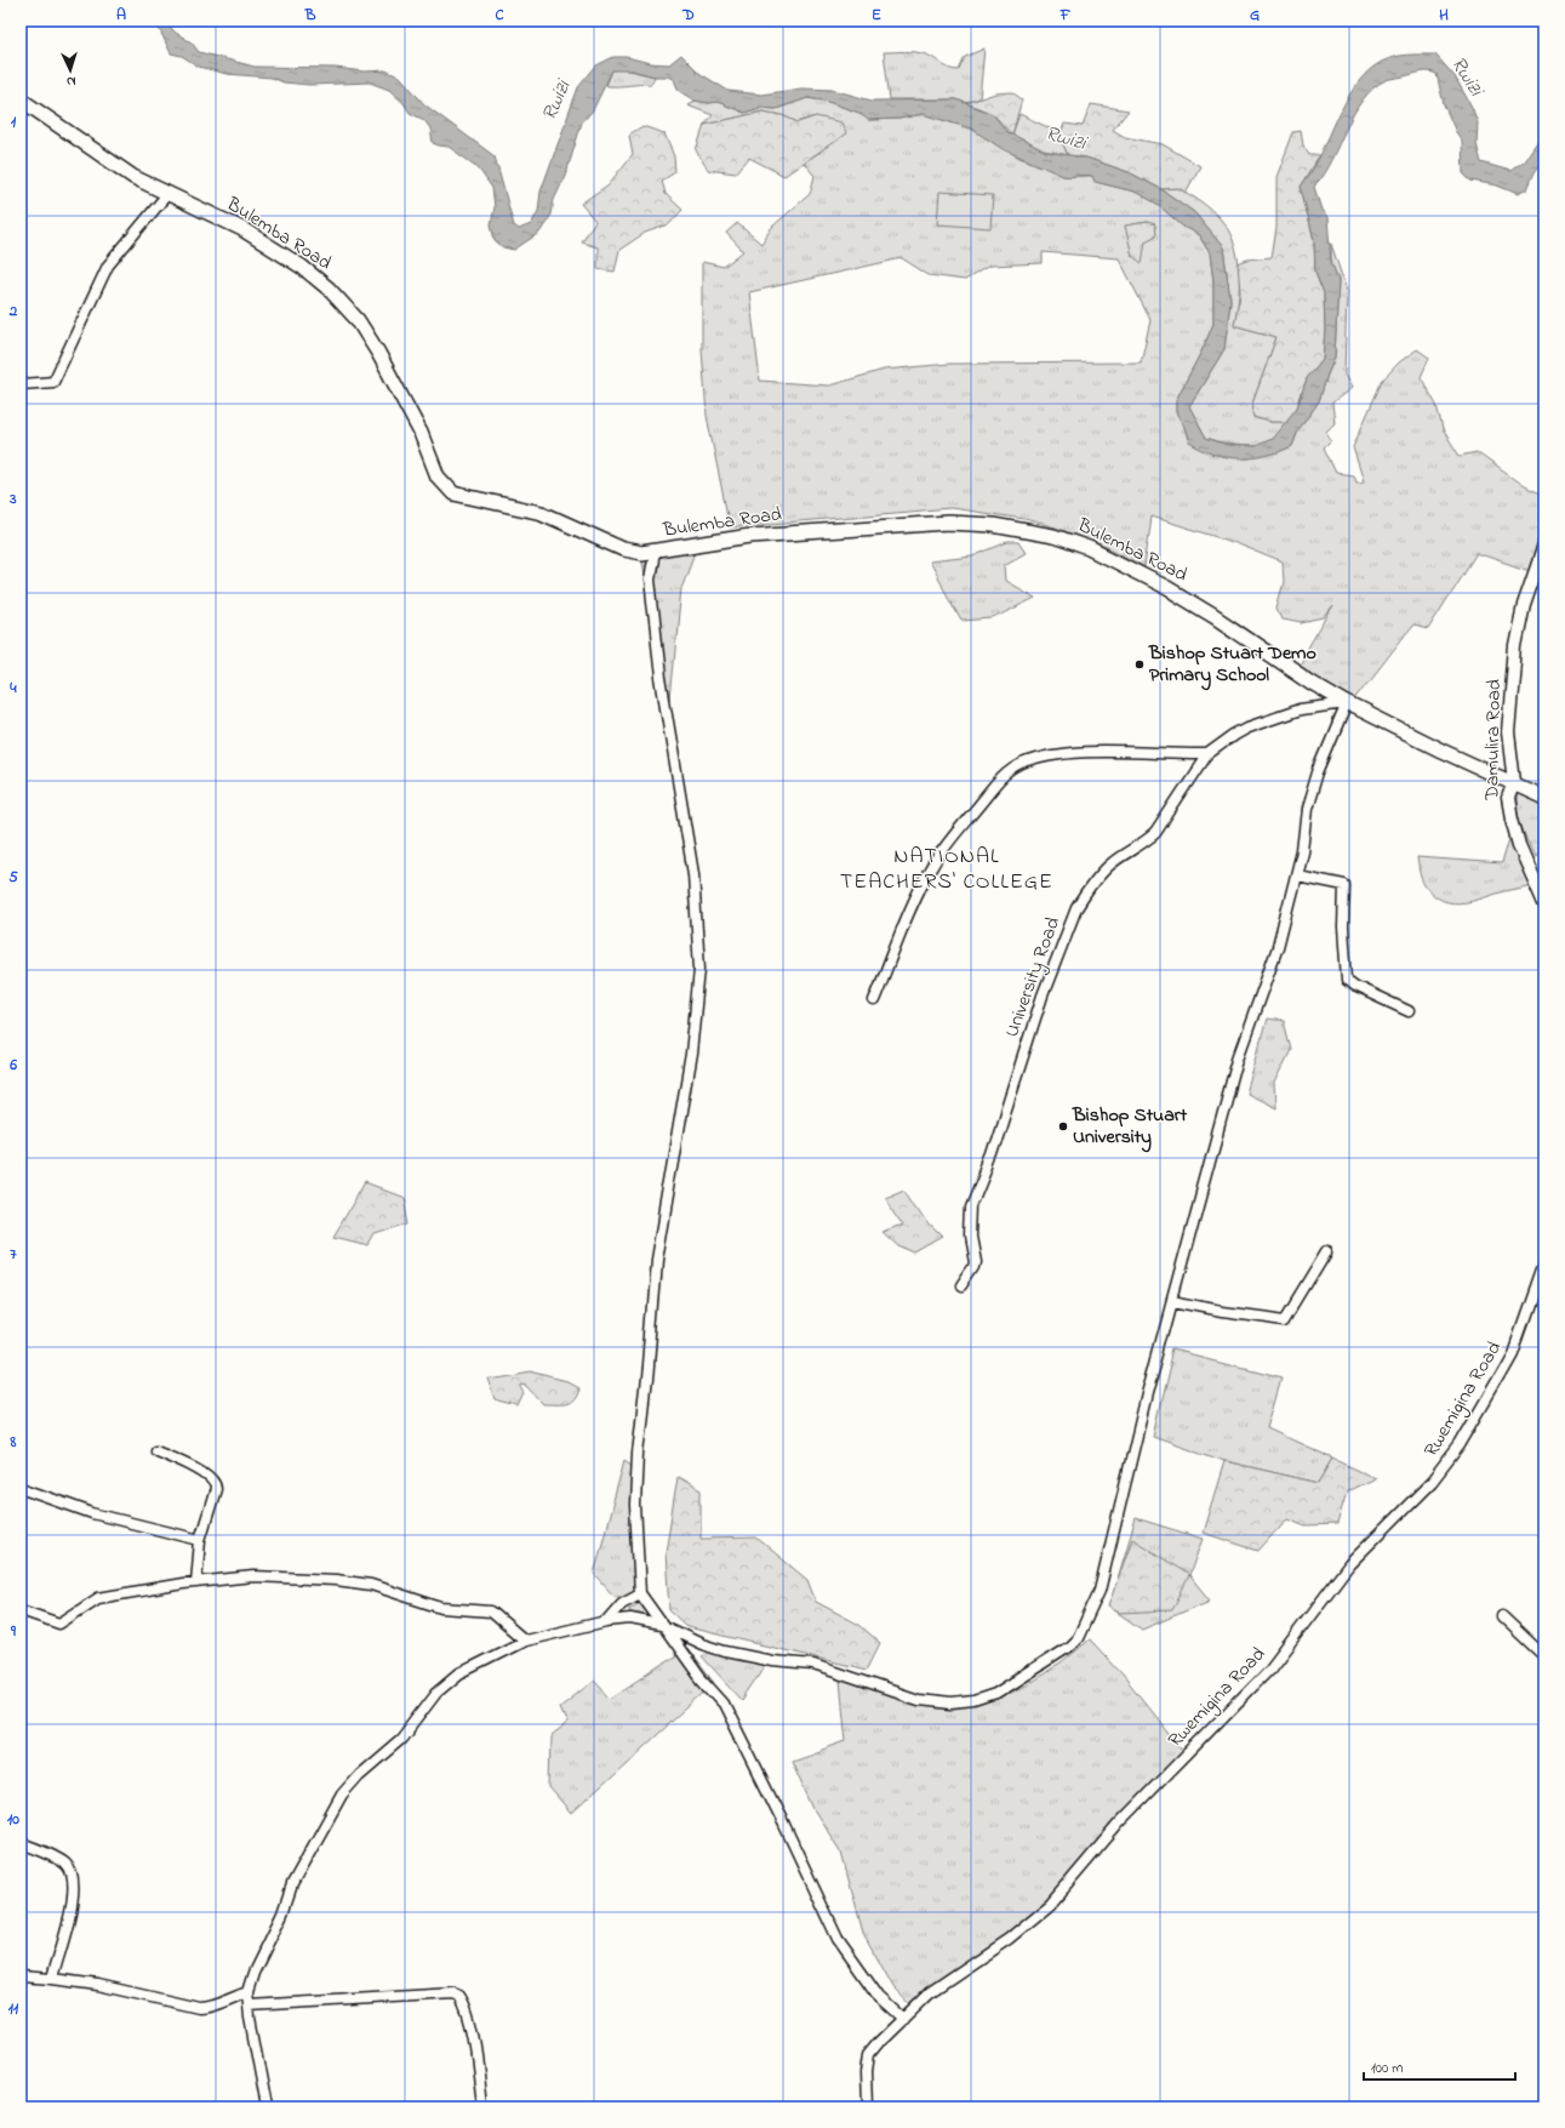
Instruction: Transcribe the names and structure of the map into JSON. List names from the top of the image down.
{
  "streets": {
    "main road": ["Bulemba Road"],
    "street": ["Damulira Road", "University Road", "Rwemigina Road"]
  },
  "crossings": [
    ["Bulemba Road", "Damulira Road"],
    ["Bulemba Road", "University Road"]
  ],
  "districts": ["NATIONAL TEACHERS' COLLEGE"],
  "water": ["Rwizi"],
  "places": ["Bishop Stuart Demo Primary School", "Bishop Stuart University"],
  "scale_bar": "100 m",
  "north": "bottom",
  "grid": {
    "columns": [
      "A",
      "B",
      "C",
      "D",
      "E",
      "F",
      "G",
      "H"
    ],
    "rows": [
      "1",
      "2",
      "3",
      "4",
      "5",
      "6",
      "7",
      "8",
      "9",
      "10",
      "11"
    ]
  }
}
